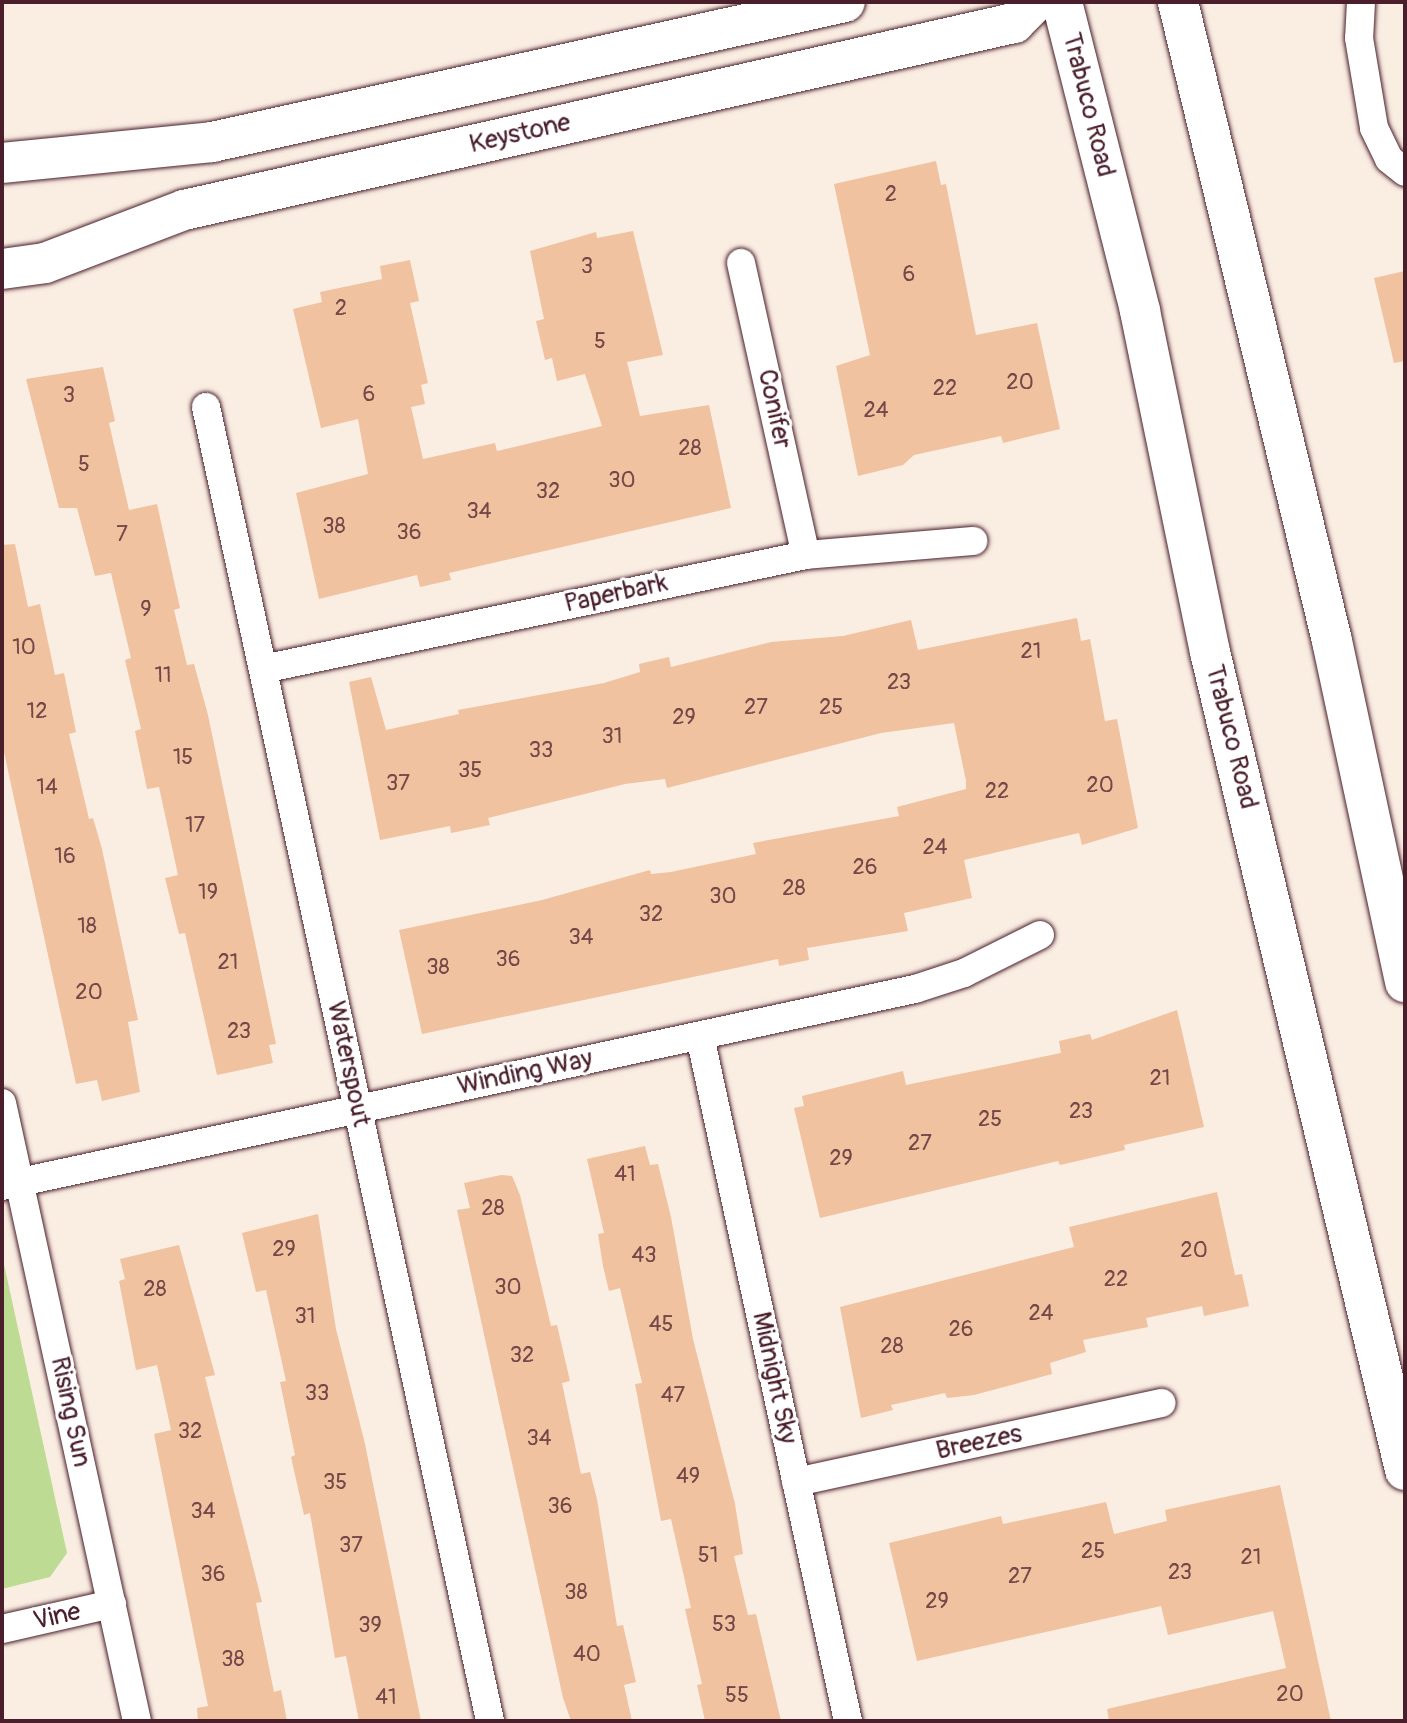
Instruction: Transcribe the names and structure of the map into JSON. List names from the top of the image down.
{
  "streets": {
    "main road": ["Trabuco Road", "Keystone"],
    "street": [
      "Conifer",
      "Paperbark",
      "Waterspout",
      "Winding Way",
      "Midnight Sky",
      "Rising Sun",
      "Breezes",
      "Vine"
    ]
  },
  "crossings": [
    ["Conifer", "Paperbark"],
    ["Paperbark", "Waterspout"],
    ["Waterspout", "Winding Way"],
    ["Winding Way", "Midnight Sky"],
    ["Winding Way", "Rising Sun"],
    ["Midnight Sky", "Breezes"],
    ["Rising Sun", "Vine"]
  ],
  "house_numbers": [
    "2",
    "3",
    "6",
    "2",
    "5",
    "20",
    "22",
    "6",
    "3",
    "24",
    "28",
    "5",
    "30",
    "32",
    "34",
    "38",
    "36",
    "7",
    "9",
    "10",
    "21",
    "11",
    "23",
    "27",
    "25",
    "12",
    "29",
    "31",
    "33",
    "15",
    "35",
    "37",
    "20",
    "14",
    "22",
    "17",
    "24",
    "16",
    "26",
    "28",
    "19",
    "30",
    "32",
    "18",
    "34",
    "36",
    "21",
    "38",
    "20",
    "23",
    "21",
    "23",
    "25",
    "27",
    "29",
    "41",
    "28",
    "29",
    "20",
    "43",
    "22",
    "30",
    "28",
    "24",
    "31",
    "45",
    "26",
    "28",
    "32",
    "33",
    "47",
    "32",
    "34",
    "49",
    "35",
    "36",
    "34",
    "37",
    "25",
    "51",
    "21",
    "23",
    "36",
    "27",
    "38",
    "29",
    "53",
    "39",
    "40",
    "38",
    "20",
    "55",
    "41"
  ]
}
